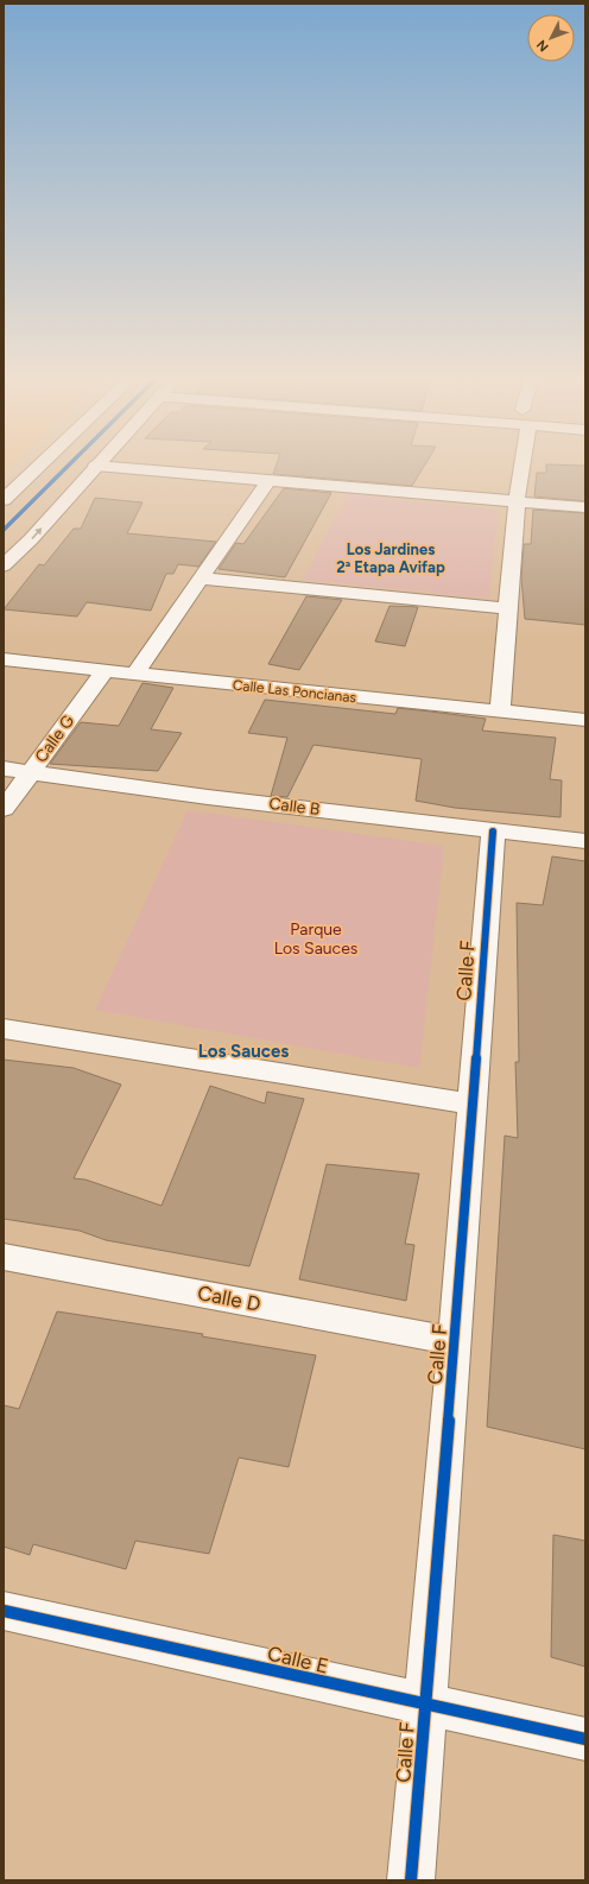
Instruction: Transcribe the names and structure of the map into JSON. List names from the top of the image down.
{
  "streets": {
    "street": [
      "Calle Las Poncianas",
      "Calle G",
      "Calle B",
      "Calle F",
      "Calle D",
      "Calle E"
    ]
  },
  "crossings": [
    ["Calle Las Poncianas", "Calle G"],
    ["Calle G", "Calle B"],
    ["Calle B", "Calle F"],
    ["Calle F", "Calle D"],
    ["Calle F", "Calle E"]
  ],
  "districts": ["Los Jardines 2ª Etapa Avifap", "Los Sauces"],
  "parks": ["Parque Los Sauces"],
  "north": "bottom left"
}
